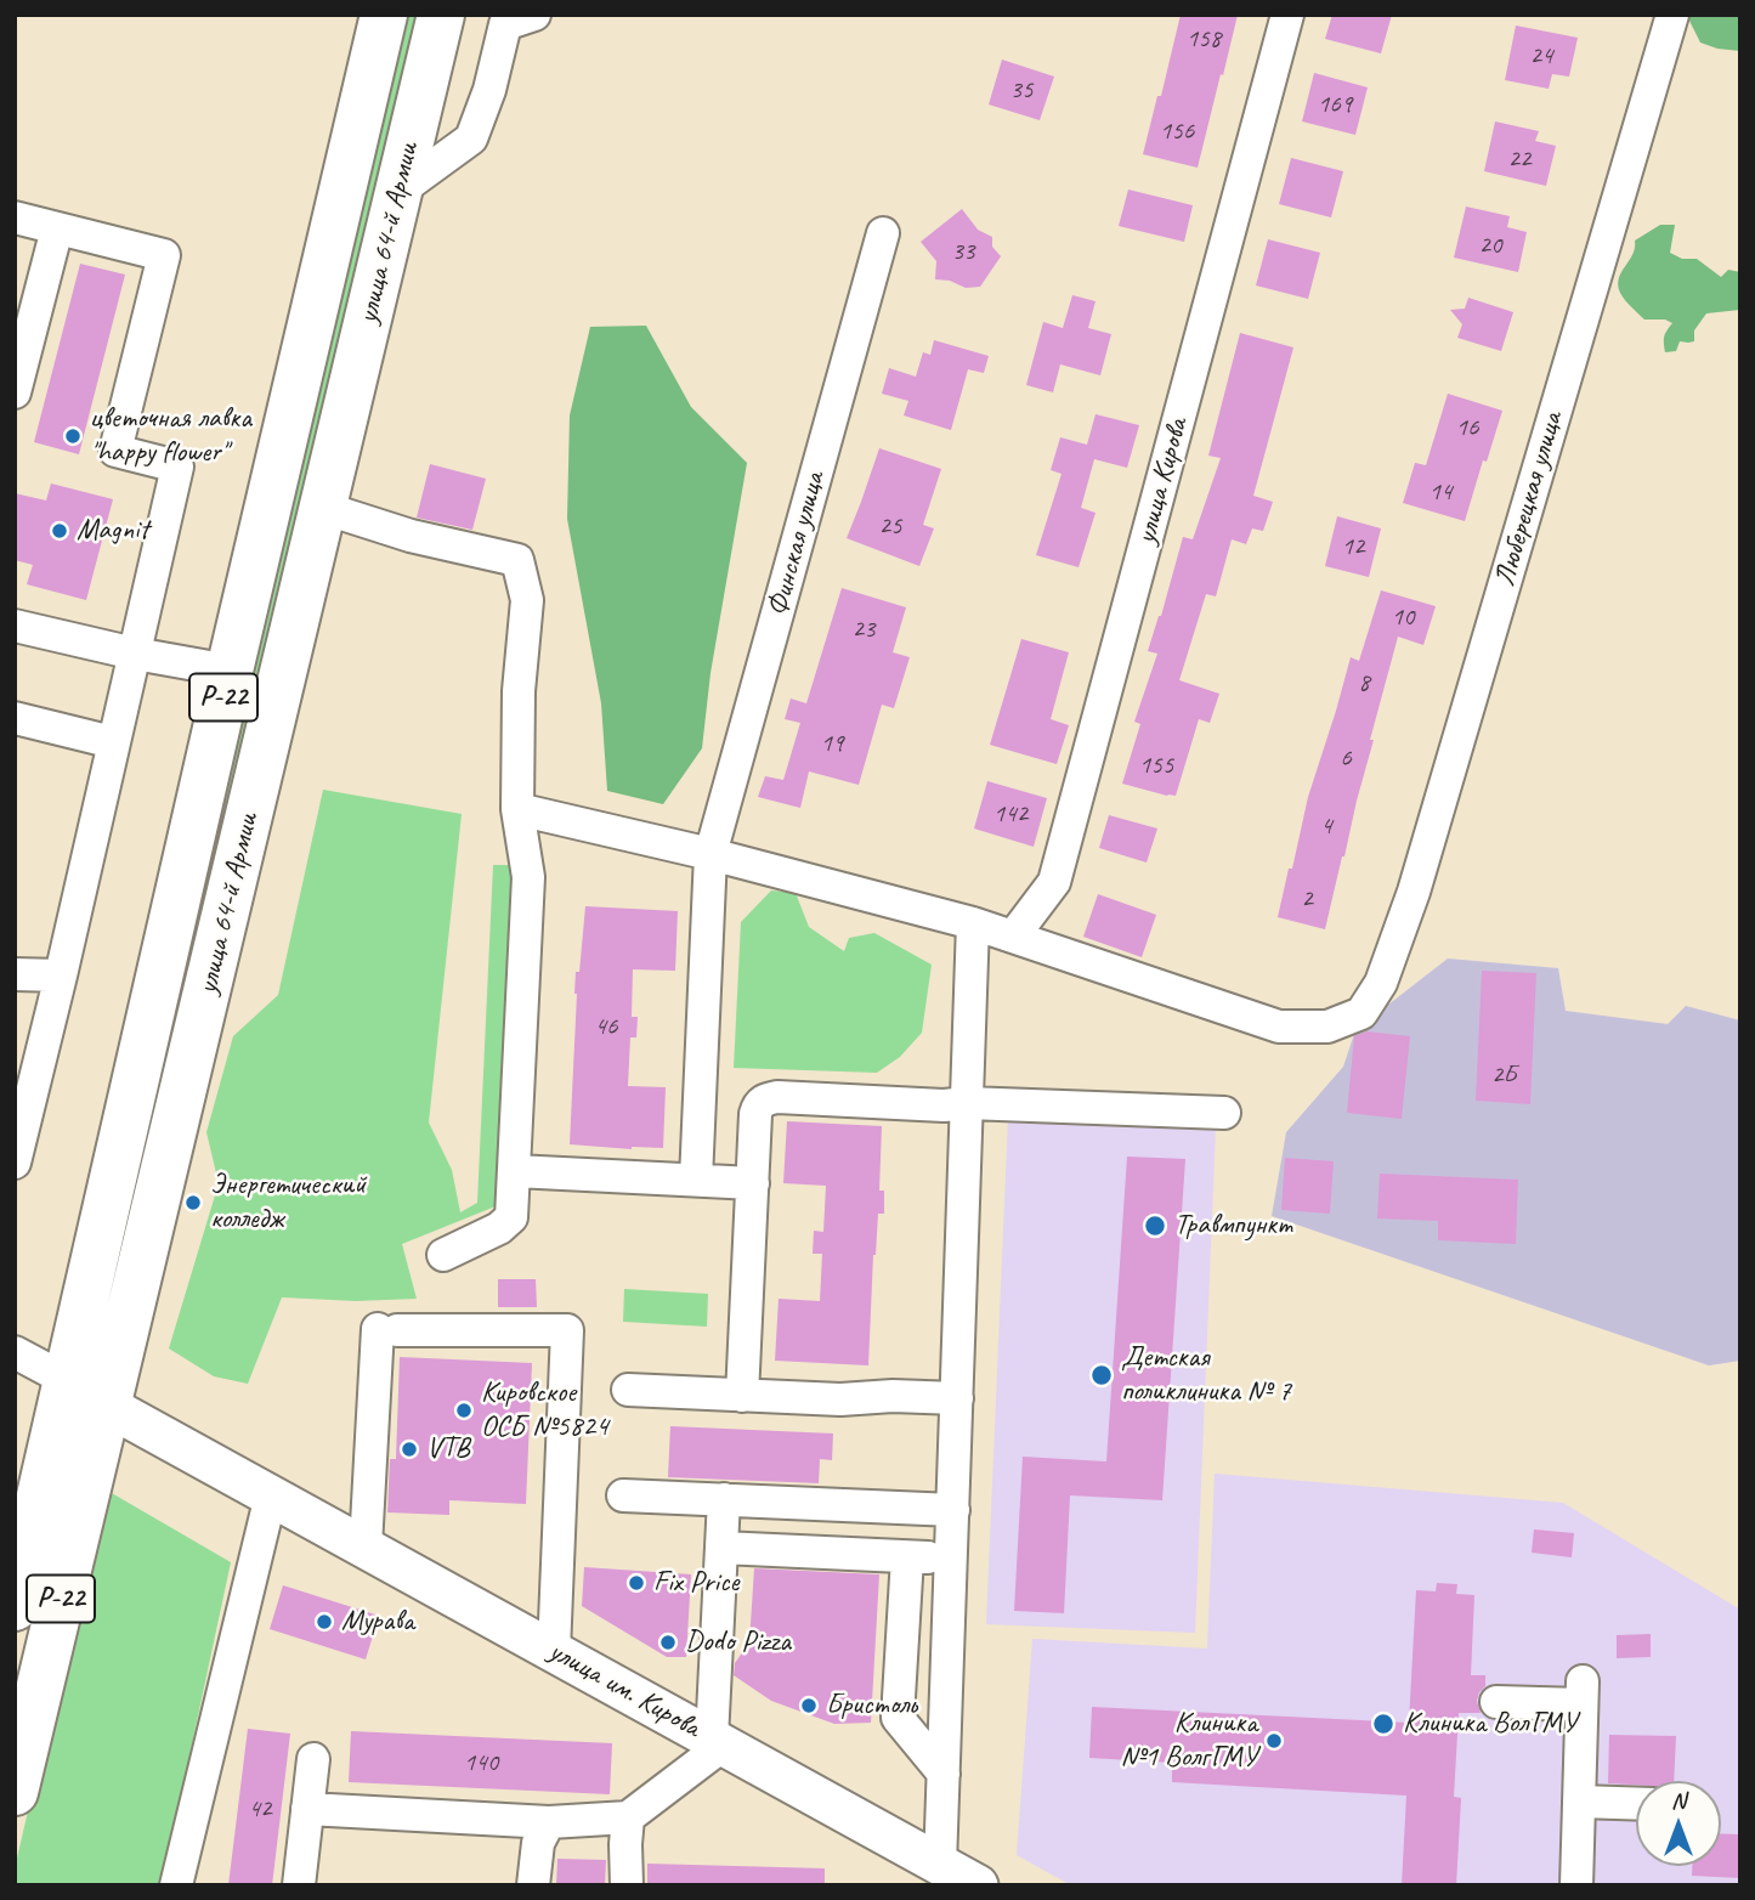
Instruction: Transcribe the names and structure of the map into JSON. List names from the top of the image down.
{
  "streets": {
    "highway": ["улица 64-й Армии", "Р-22"],
    "main road": ["улица им. Кирова"],
    "street": ["улица Кирова", "Люберецкая улица", "Финская улица"]
  },
  "crossings": [
    ["улица 64-й Армии", "улица им. Кирова"],
    ["улица Кирова", "Люберецкая улица"],
    ["Люберецкая улица", "Финская улица"]
  ],
  "places": [
    "цветочная лавка \"happy flower\"",
    "Magnit",
    "Энергетический колледж",
    "Травмпункт",
    "Детская поликлиника № 7",
    "Кировское ОСБ №5824",
    "VTB",
    "Fix Price",
    "Мурава",
    "Dodo Pizza",
    "Бристоль",
    "Клиника ВолГМУ",
    "Клиника №1 ВолгГМУ"
  ],
  "house_numbers": [
    "158",
    "24",
    "35",
    "169",
    "156",
    "22",
    "20",
    "33",
    "16",
    "14",
    "25",
    "12",
    "10",
    "23",
    "8",
    "19",
    "6",
    "155",
    "142",
    "4",
    "2",
    "46",
    "2Б",
    "140",
    "42"
  ],
  "north": "top"
}
